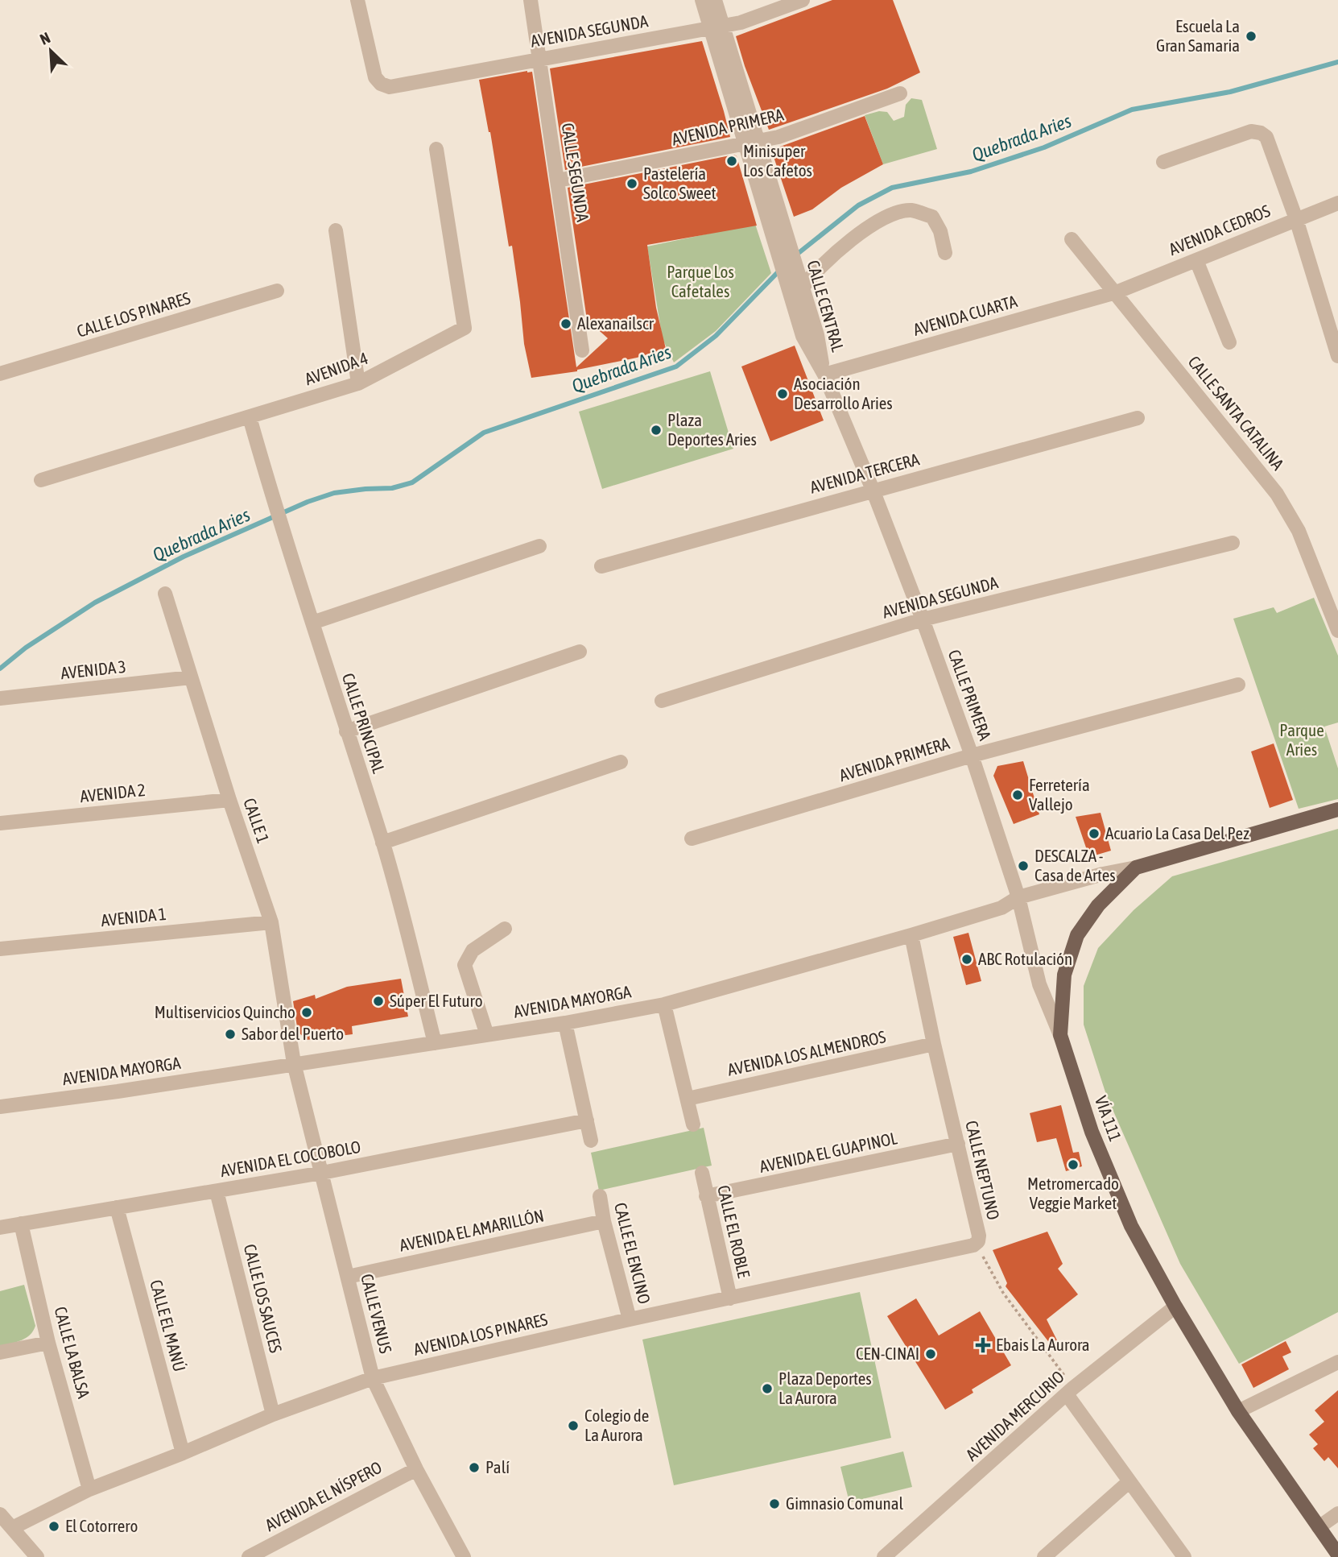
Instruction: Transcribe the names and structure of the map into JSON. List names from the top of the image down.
{
  "streets": {
    "main road": ["VÍA 111"],
    "street": [
      "AVENIDA SEGUNDA",
      "AVENIDA PRIMERA",
      "CALLE SEGUNDA",
      "AVENIDA CEDROS",
      "CALLE CENTRAL",
      "CALLE LOS PINARES",
      "AVENIDA CUARTA",
      "AVENIDA 4",
      "CALLE SANTA CATALINA",
      "AVENIDA TERCERA",
      "AVENIDA 3",
      "CALLE PRIMERA",
      "CALLE PRINCIPAL",
      "AVENIDA 2",
      "CALLE 1",
      "AVENIDA 1",
      "AVENIDA MAYORGA",
      "AVENIDA LOS ALMENDROS",
      "AVENIDA EL GUAPINOL",
      "AVENIDA EL COCOBOLO",
      "CALLE NEPTUNO",
      "AVENIDA EL AMARILLÓN",
      "CALLE EL ROBLE",
      "CALLE EL ENCINO",
      "CALLE LOS SAUCES",
      "CALLE VENUS",
      "CALLE EL MANÚ",
      "AVENIDA LOS PINARES",
      "CALLE LA BALSA",
      "AVENIDA MERCURIO",
      "AVENIDA EL NÍSPERO"
    ]
  },
  "crossings": [
    ["AVENIDA SEGUNDA", "CALLE SEGUNDA"],
    ["AVENIDA SEGUNDA", "CALLE CENTRAL"],
    ["AVENIDA SEGUNDA", "CALLE PRIMERA"],
    ["AVENIDA PRIMERA", "CALLE SEGUNDA"],
    ["AVENIDA PRIMERA", "CALLE CENTRAL"],
    ["AVENIDA PRIMERA", "CALLE PRIMERA"],
    ["AVENIDA CEDROS", "AVENIDA CUARTA"],
    ["AVENIDA CEDROS", "CALLE SANTA CATALINA"],
    ["CALLE CENTRAL", "AVENIDA CUARTA"],
    ["CALLE CENTRAL", "CALLE PRIMERA"],
    ["AVENIDA CUARTA", "CALLE SANTA CATALINA"],
    ["AVENIDA CUARTA", "CALLE PRIMERA"],
    ["AVENIDA 4", "CALLE PRINCIPAL"],
    ["AVENIDA TERCERA", "CALLE PRIMERA"],
    ["AVENIDA 3", "CALLE 1"],
    ["CALLE PRIMERA", "AVENIDA MAYORGA"],
    ["CALLE PRIMERA", "VÍA 111"],
    ["CALLE PRINCIPAL", "AVENIDA MAYORGA"],
    ["AVENIDA 2", "CALLE 1"],
    ["CALLE 1", "AVENIDA 1"],
    ["CALLE 1", "AVENIDA MAYORGA"],
    ["CALLE 1", "CALLE VENUS"],
    ["AVENIDA MAYORGA", "VÍA 111"],
    ["AVENIDA MAYORGA", "CALLE NEPTUNO"],
    ["AVENIDA MAYORGA", "CALLE VENUS"],
    ["AVENIDA LOS ALMENDROS", "CALLE NEPTUNO"],
    ["VÍA 111", "AVENIDA MERCURIO"],
    ["AVENIDA EL GUAPINOL", "CALLE NEPTUNO"],
    ["AVENIDA EL GUAPINOL", "CALLE EL ROBLE"],
    ["AVENIDA EL COCOBOLO", "CALLE LOS SAUCES"],
    ["AVENIDA EL COCOBOLO", "CALLE VENUS"],
    ["AVENIDA EL COCOBOLO", "CALLE EL MANÚ"],
    ["AVENIDA EL COCOBOLO", "CALLE LA BALSA"],
    ["CALLE NEPTUNO", "AVENIDA LOS PINARES"],
    ["CALLE NEPTUNO", "AVENIDA MERCURIO"],
    ["AVENIDA EL AMARILLÓN", "CALLE EL ENCINO"],
    ["AVENIDA EL AMARILLÓN", "CALLE VENUS"],
    ["CALLE EL ROBLE", "AVENIDA LOS PINARES"],
    ["CALLE EL ENCINO", "AVENIDA LOS PINARES"],
    ["CALLE LOS SAUCES", "AVENIDA LOS PINARES"],
    ["CALLE VENUS", "AVENIDA LOS PINARES"],
    ["CALLE VENUS", "AVENIDA EL NÍSPERO"],
    ["CALLE EL MANÚ", "AVENIDA LOS PINARES"],
    ["AVENIDA LOS PINARES", "CALLE LA BALSA"]
  ],
  "water": ["Quebrada Aries"],
  "parks": ["Parque Los Cafetales", "Parque Aries"],
  "places": {
    "other": [
      "Escuela La Gran Samaria",
      "Minisuper Los Cafetos",
      "Pastelería Solco Sweet",
      "Alexanailscr",
      "Asociación Desarrollo Aries",
      "Plaza Deportes Aries",
      "Ferretería Vallejo",
      "Acuario La Casa Del Pez",
      "DESCALZA - Casa de Artes",
      "ABC Rotulación",
      "Súper El Futuro",
      "Multiservicios Quincho",
      "Sabor del Puerto",
      "Metromercado Veggie Market",
      "CEN-CINAI",
      "Plaza Deportes La Aurora",
      "Colegio de La Aurora",
      "Palí",
      "Gimnasio Comunal",
      "El Cotorrero"
    ],
    "health": ["Ebais La Aurora"]
  },
  "north": "top left"
}
